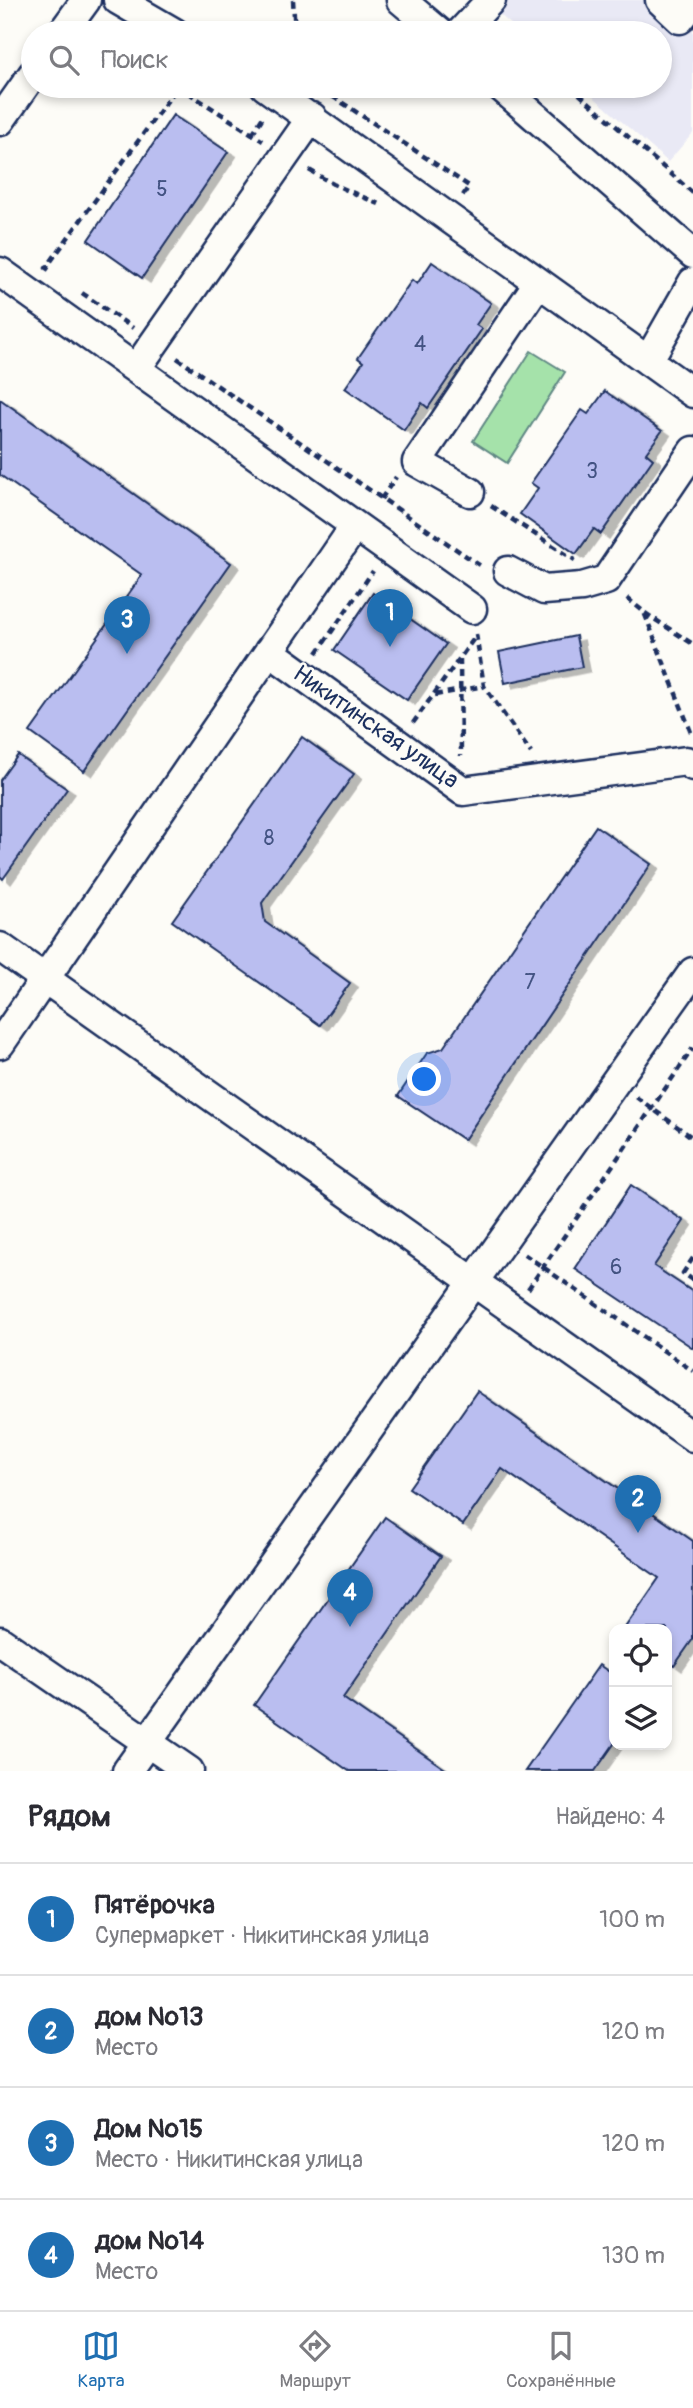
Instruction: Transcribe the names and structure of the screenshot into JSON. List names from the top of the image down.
{
  "streets": {
    "street": ["Никитинская улица"]
  },
  "house_numbers": [
    "5",
    "4",
    "3",
    "8",
    "7",
    "6"
  ],
  "page": {
    "search": "Поиск",
    "pins": [
      "1",
      "3",
      "2",
      "4"
    ],
    "heading": ["Рядом", "Найдено: 4"],
    "list": [
      {
        "mark": "1",
        "name": "Пятёрочка",
        "note": "Супермаркет · Никитинская улица",
        "value": "100 m"
      },
      {
        "mark": "2",
        "name": "дом №13",
        "note": "Место",
        "value": "120 m"
      },
      {
        "mark": "3",
        "name": "Дом №15",
        "note": "Место · Никитинская улица",
        "value": "120 m"
      },
      {
        "mark": "4",
        "name": "дом №14",
        "note": "Место",
        "value": "130 m"
      }
    ],
    "nav": ["Карта", "Маршрут", "Сохранённые"]
  }
}
